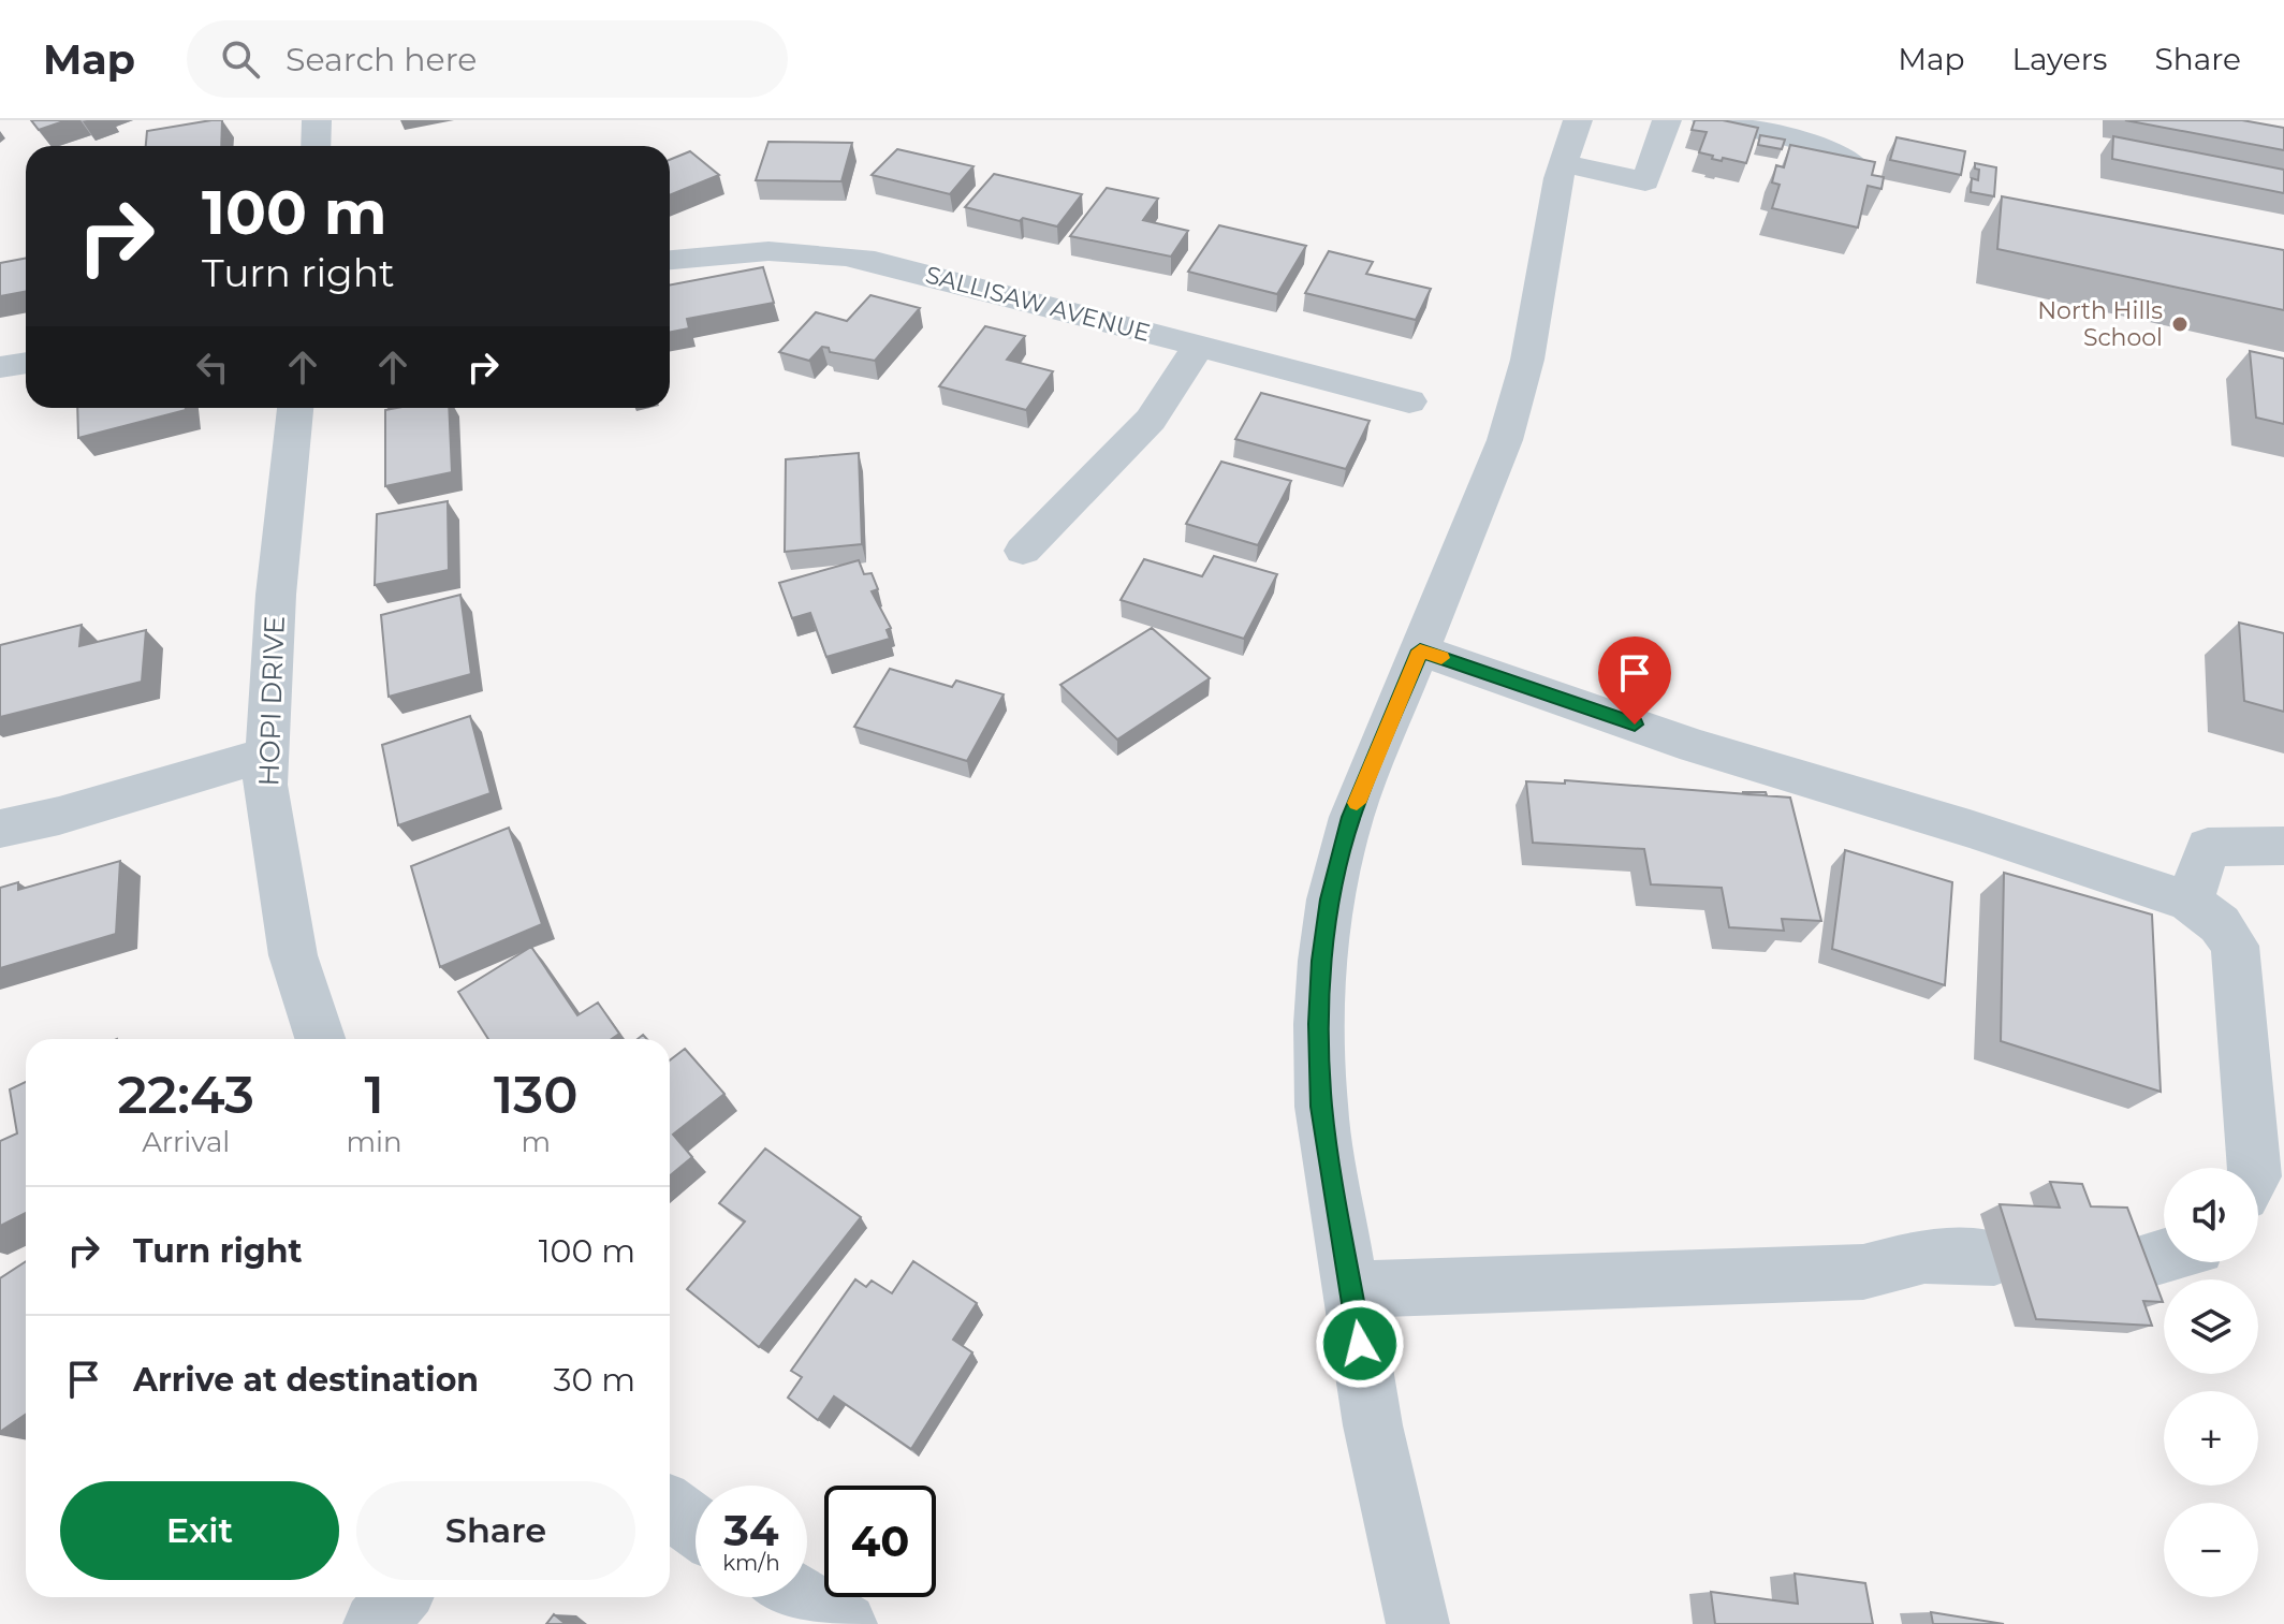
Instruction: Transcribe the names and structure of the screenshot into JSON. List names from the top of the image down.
{
  "streets": {
    "street": ["SALLISAW AVENUE", "HOPI DRIVE"]
  },
  "places": ["North Hills School"],
  "page": {
    "header": "Map",
    "search": "Search here",
    "nav": ["Map", "Layers", "Share"],
    "turn": ["100 m", "Turn right"],
    "eta": [
      "22:43",
      "Arrival",
      "1",
      "min",
      "130",
      "m"
    ],
    "map_buttons": ["+", "−"],
    "list": [
      {
        "name": "Turn right",
        "value": "100 m"
      },
      {
        "name": "Arrive at destination",
        "value": "30 m"
      }
    ],
    "buttons": ["Exit", "Share"],
    "speed": "34 km/h",
    "limit": "40"
  }
}
